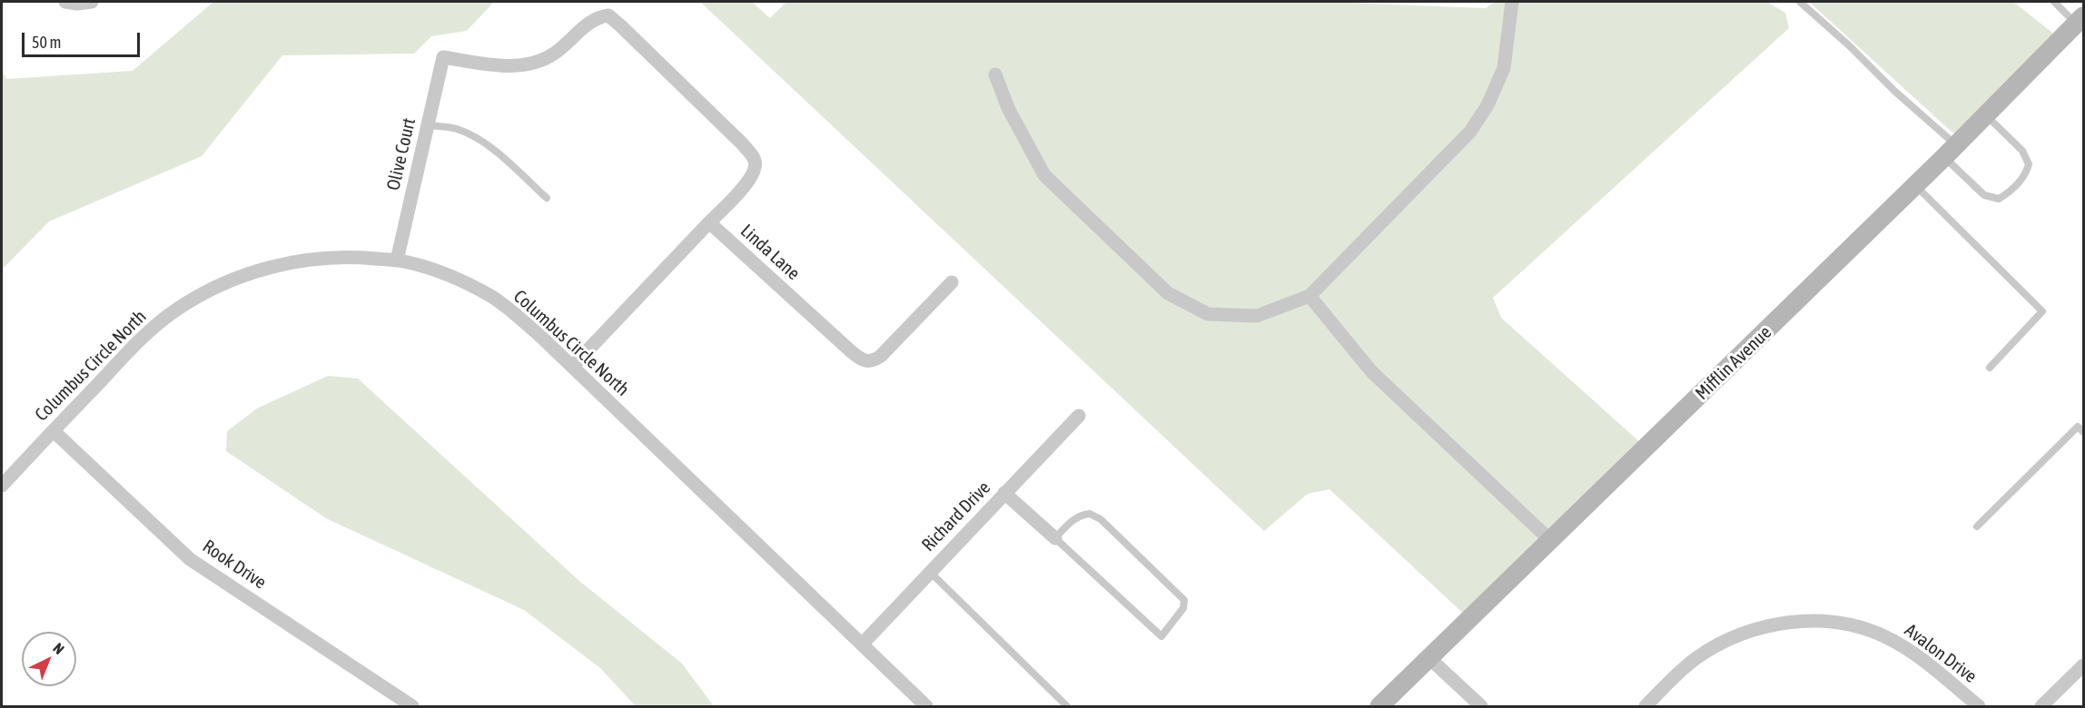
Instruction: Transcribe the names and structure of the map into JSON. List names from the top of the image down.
{
  "streets": {
    "street": [
      "Olive Court",
      "Linda Lane",
      "Columbus Circle North",
      "Mifflin Avenue",
      "Richard Drive",
      "Rook Drive",
      "Avalon Drive"
    ]
  },
  "crossings": [
    ["Olive Court", "Linda Lane"],
    ["Olive Court", "Columbus Circle North"],
    ["Columbus Circle North", "Richard Drive"],
    ["Columbus Circle North", "Rook Drive"]
  ],
  "scale_bar": "50 m",
  "north": "top right"
}
